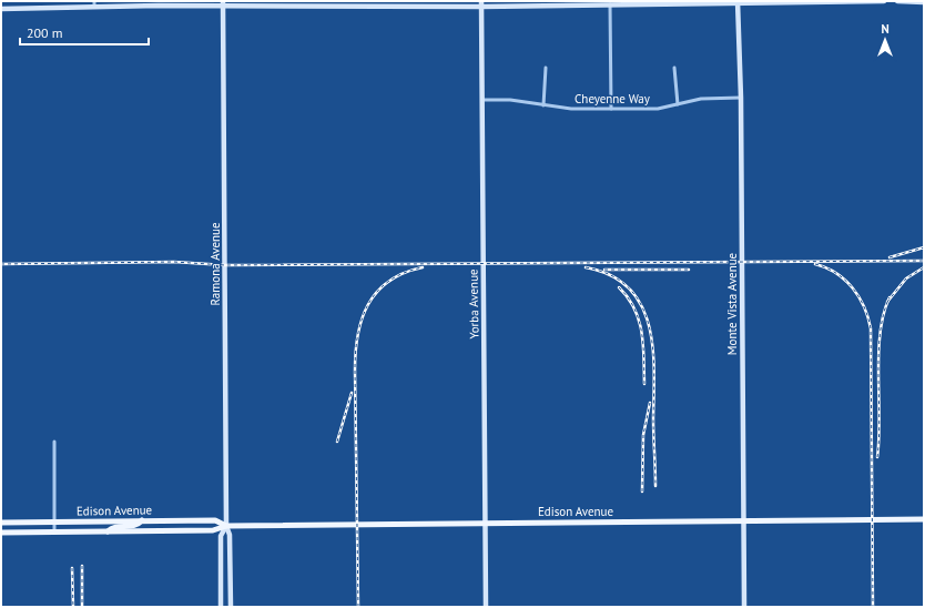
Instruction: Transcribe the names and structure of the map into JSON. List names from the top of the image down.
{
  "streets": {
    "main road": ["Edison Avenue"],
    "street": [
      "Cheyenne Way",
      "Ramona Avenue",
      "Yorba Avenue",
      "Monte Vista Avenue"
    ]
  },
  "crossings": [
    ["Cheyenne Way", "Yorba Avenue"],
    ["Cheyenne Way", "Monte Vista Avenue"],
    ["Ramona Avenue", "Edison Avenue"],
    ["Yorba Avenue", "Edison Avenue"],
    ["Monte Vista Avenue", "Edison Avenue"]
  ],
  "scale_bar": "200 m",
  "north": "top"
}
